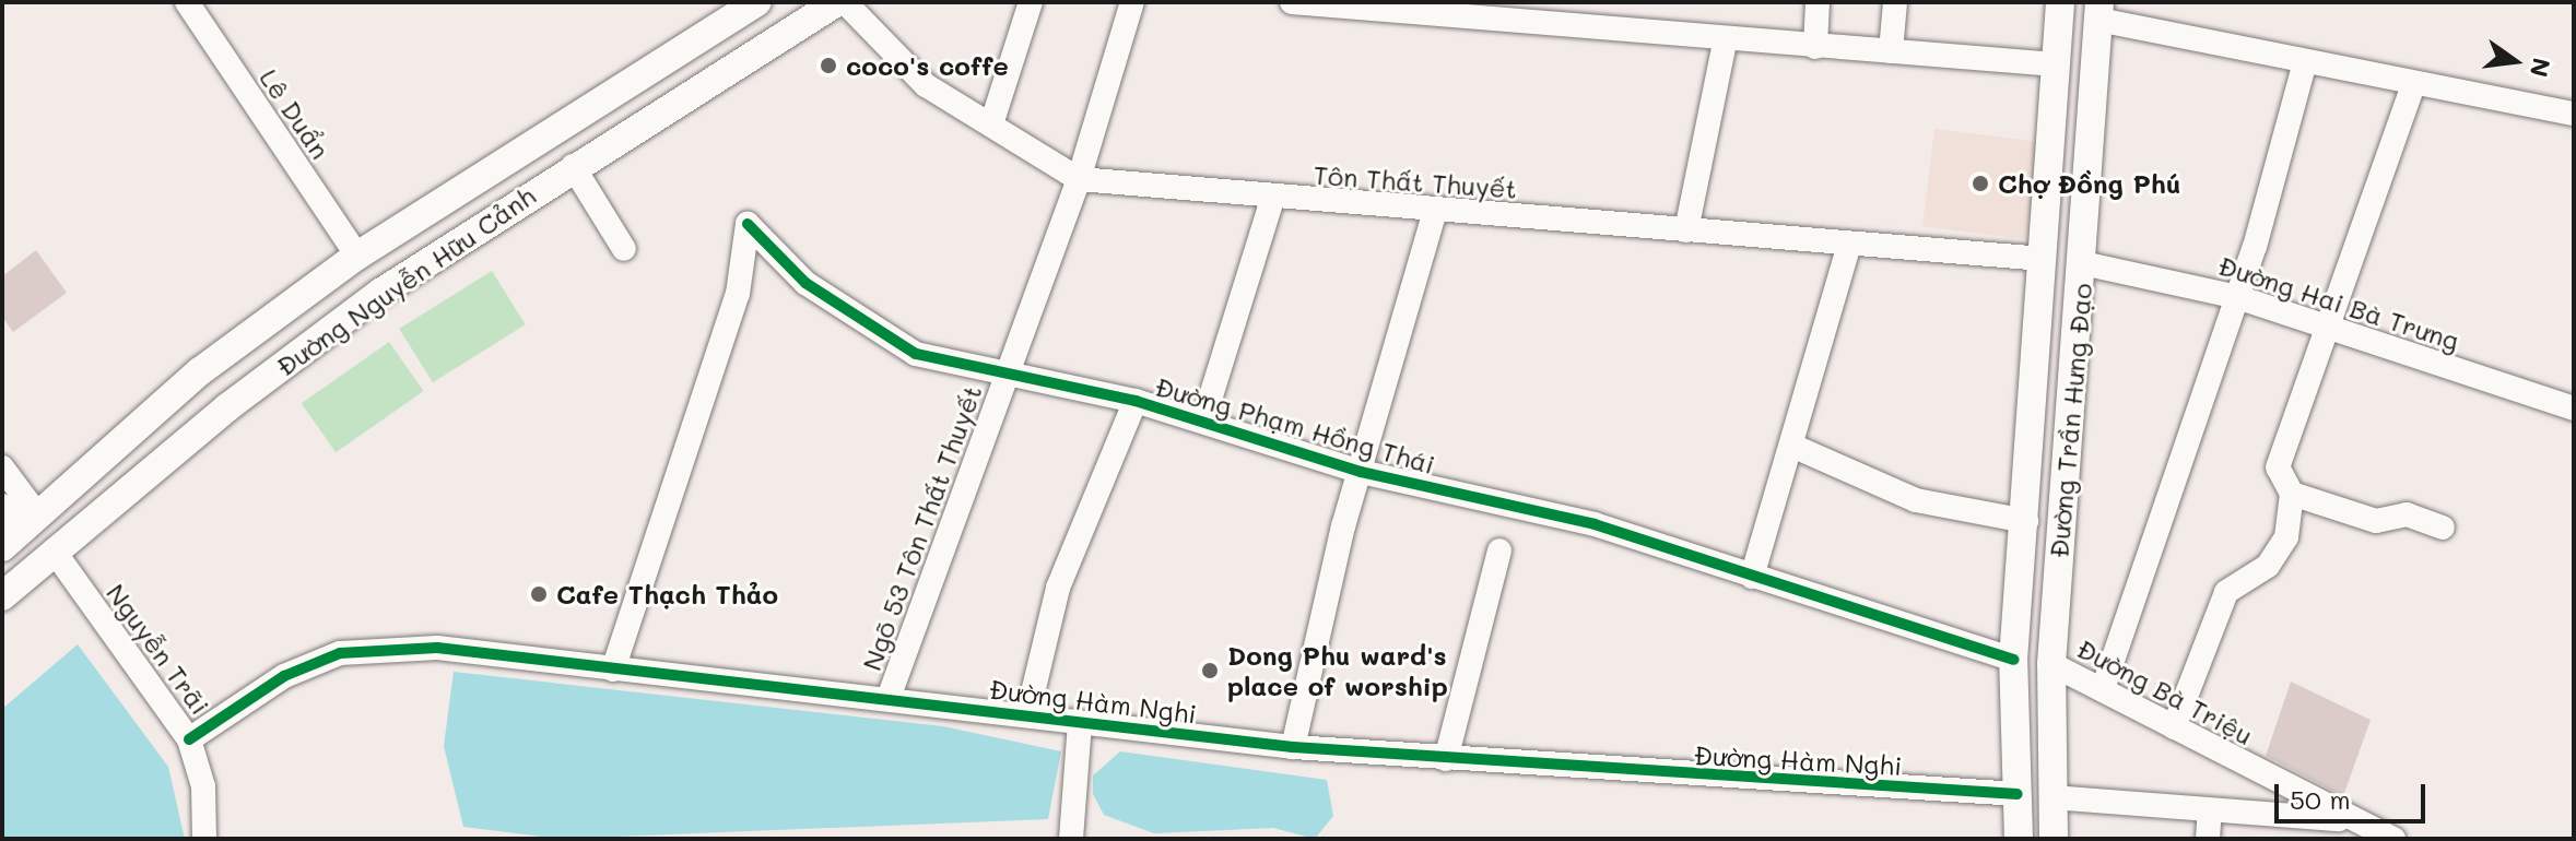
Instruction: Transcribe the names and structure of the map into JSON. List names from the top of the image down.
{
  "streets": {
    "main road": ["Đường Nguyễn Hữu Cảnh", "Đường Trần Hưng Đạo"],
    "street": [
      "Lê Duẩn",
      "Tôn Thất Thuyết",
      "Đường Hai Bà Trưng",
      "Đường Phạm Hồng Thái",
      "Ngõ 53 Tôn Thất Thuyết",
      "Nguyễn Trãi",
      "Đường Bà Triệu",
      "Đường Hàm Nghi"
    ]
  },
  "crossings": [
    ["Lê Duẩn", "Đường Nguyễn Hữu Cảnh"],
    ["Tôn Thất Thuyết", "Đường Trần Hưng Đạo"],
    ["Tôn Thất Thuyết", "Ngõ 53 Tôn Thất Thuyết"],
    ["Đường Nguyễn Hữu Cảnh", "Nguyễn Trãi"],
    ["Đường Hai Bà Trưng", "Đường Trần Hưng Đạo"],
    ["Đường Trần Hưng Đạo", "Đường Phạm Hồng Thái"],
    ["Đường Trần Hưng Đạo", "Đường Bà Triệu"],
    ["Đường Trần Hưng Đạo", "Đường Hàm Nghi"],
    ["Đường Phạm Hồng Thái", "Ngõ 53 Tôn Thất Thuyết"],
    ["Đường Phạm Hồng Thái", "Đường Hàm Nghi"],
    ["Ngõ 53 Tôn Thất Thuyết", "Đường Hàm Nghi"],
    ["Nguyễn Trãi", "Đường Hàm Nghi"]
  ],
  "places": [
    "coco's coffe",
    "Chợ Đồng Phú",
    "Cafe Thạch Thảo",
    "Dong Phu ward's place of worship"
  ],
  "scale_bar": "50 m",
  "north": "right"
}
